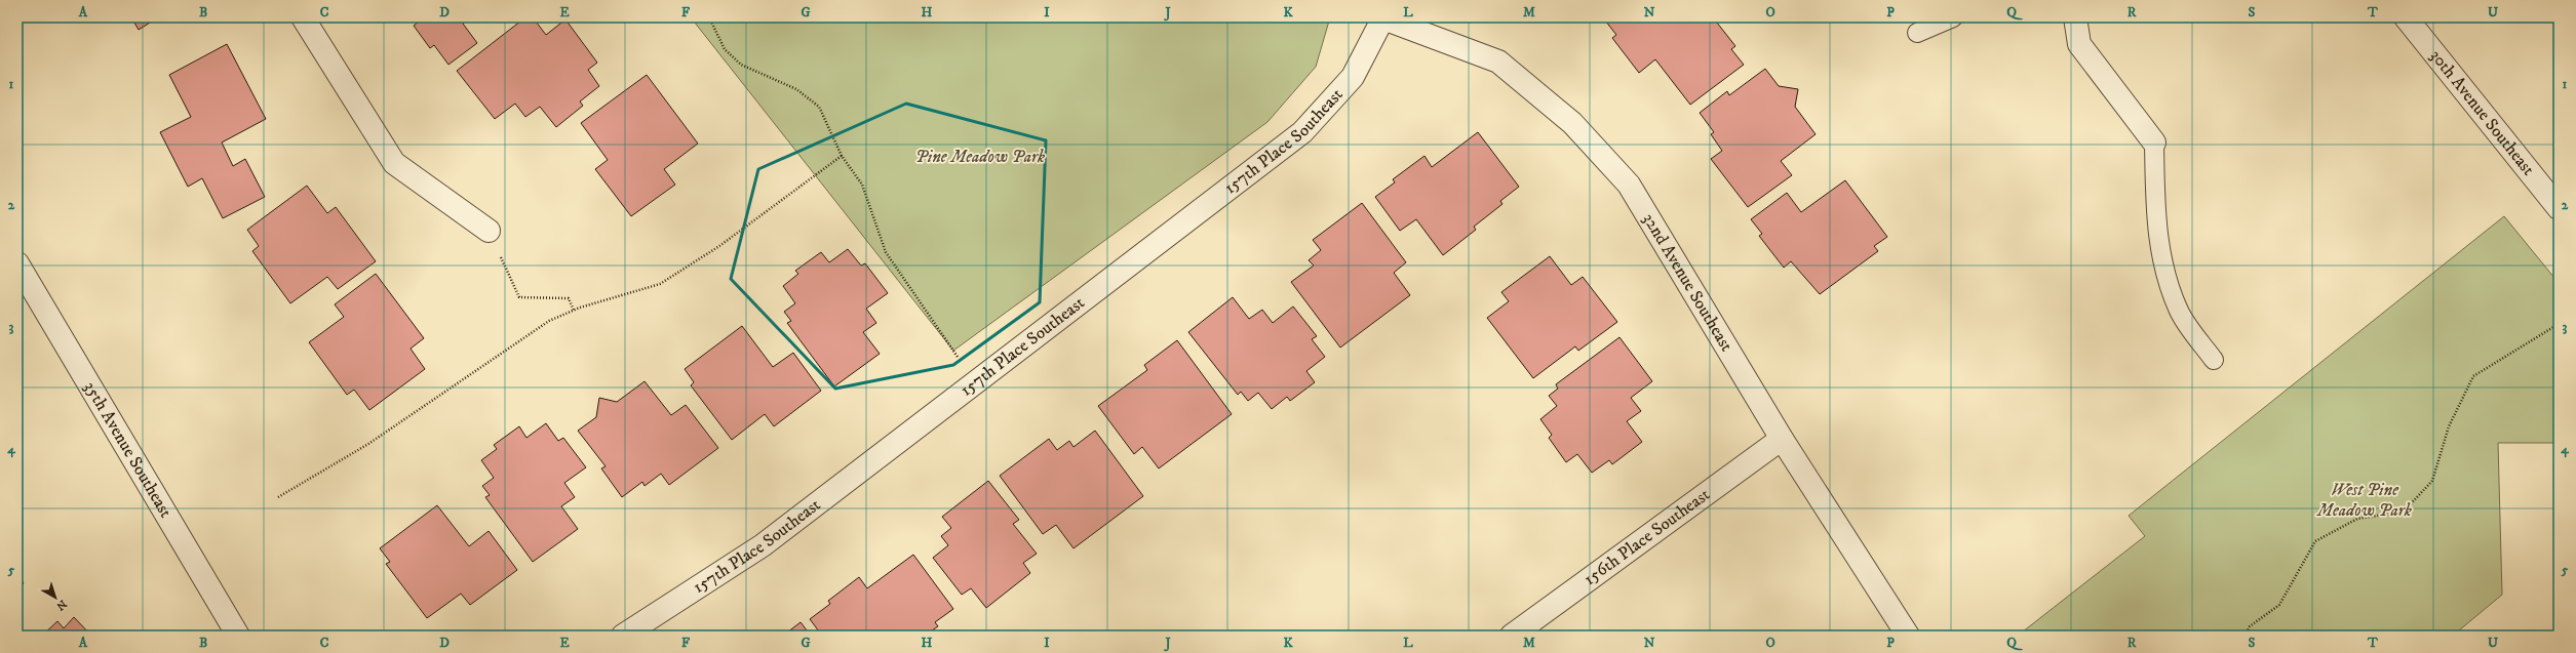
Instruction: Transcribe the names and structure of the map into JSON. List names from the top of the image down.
{
  "streets": {
    "street": [
      "30th Avenue Southeast",
      "157th Place Southeast",
      "32nd Avenue Southeast",
      "35th Avenue Southeast",
      "156th Place Southeast"
    ]
  },
  "crossings": [
    ["157th Place Southeast", "32nd Avenue Southeast"],
    ["32nd Avenue Southeast", "156th Place Southeast"]
  ],
  "parks": ["Pine Meadow Park", "West Pine Meadow Park"],
  "north": "bottom right",
  "grid": {
    "columns": [
      "A",
      "B",
      "C",
      "D",
      "E",
      "F",
      "G",
      "H",
      "I",
      "J",
      "K",
      "L",
      "M",
      "N",
      "O",
      "P",
      "Q",
      "R",
      "S",
      "T",
      "U"
    ],
    "rows": [
      "1",
      "2",
      "3",
      "4",
      "5"
    ]
  }
}
